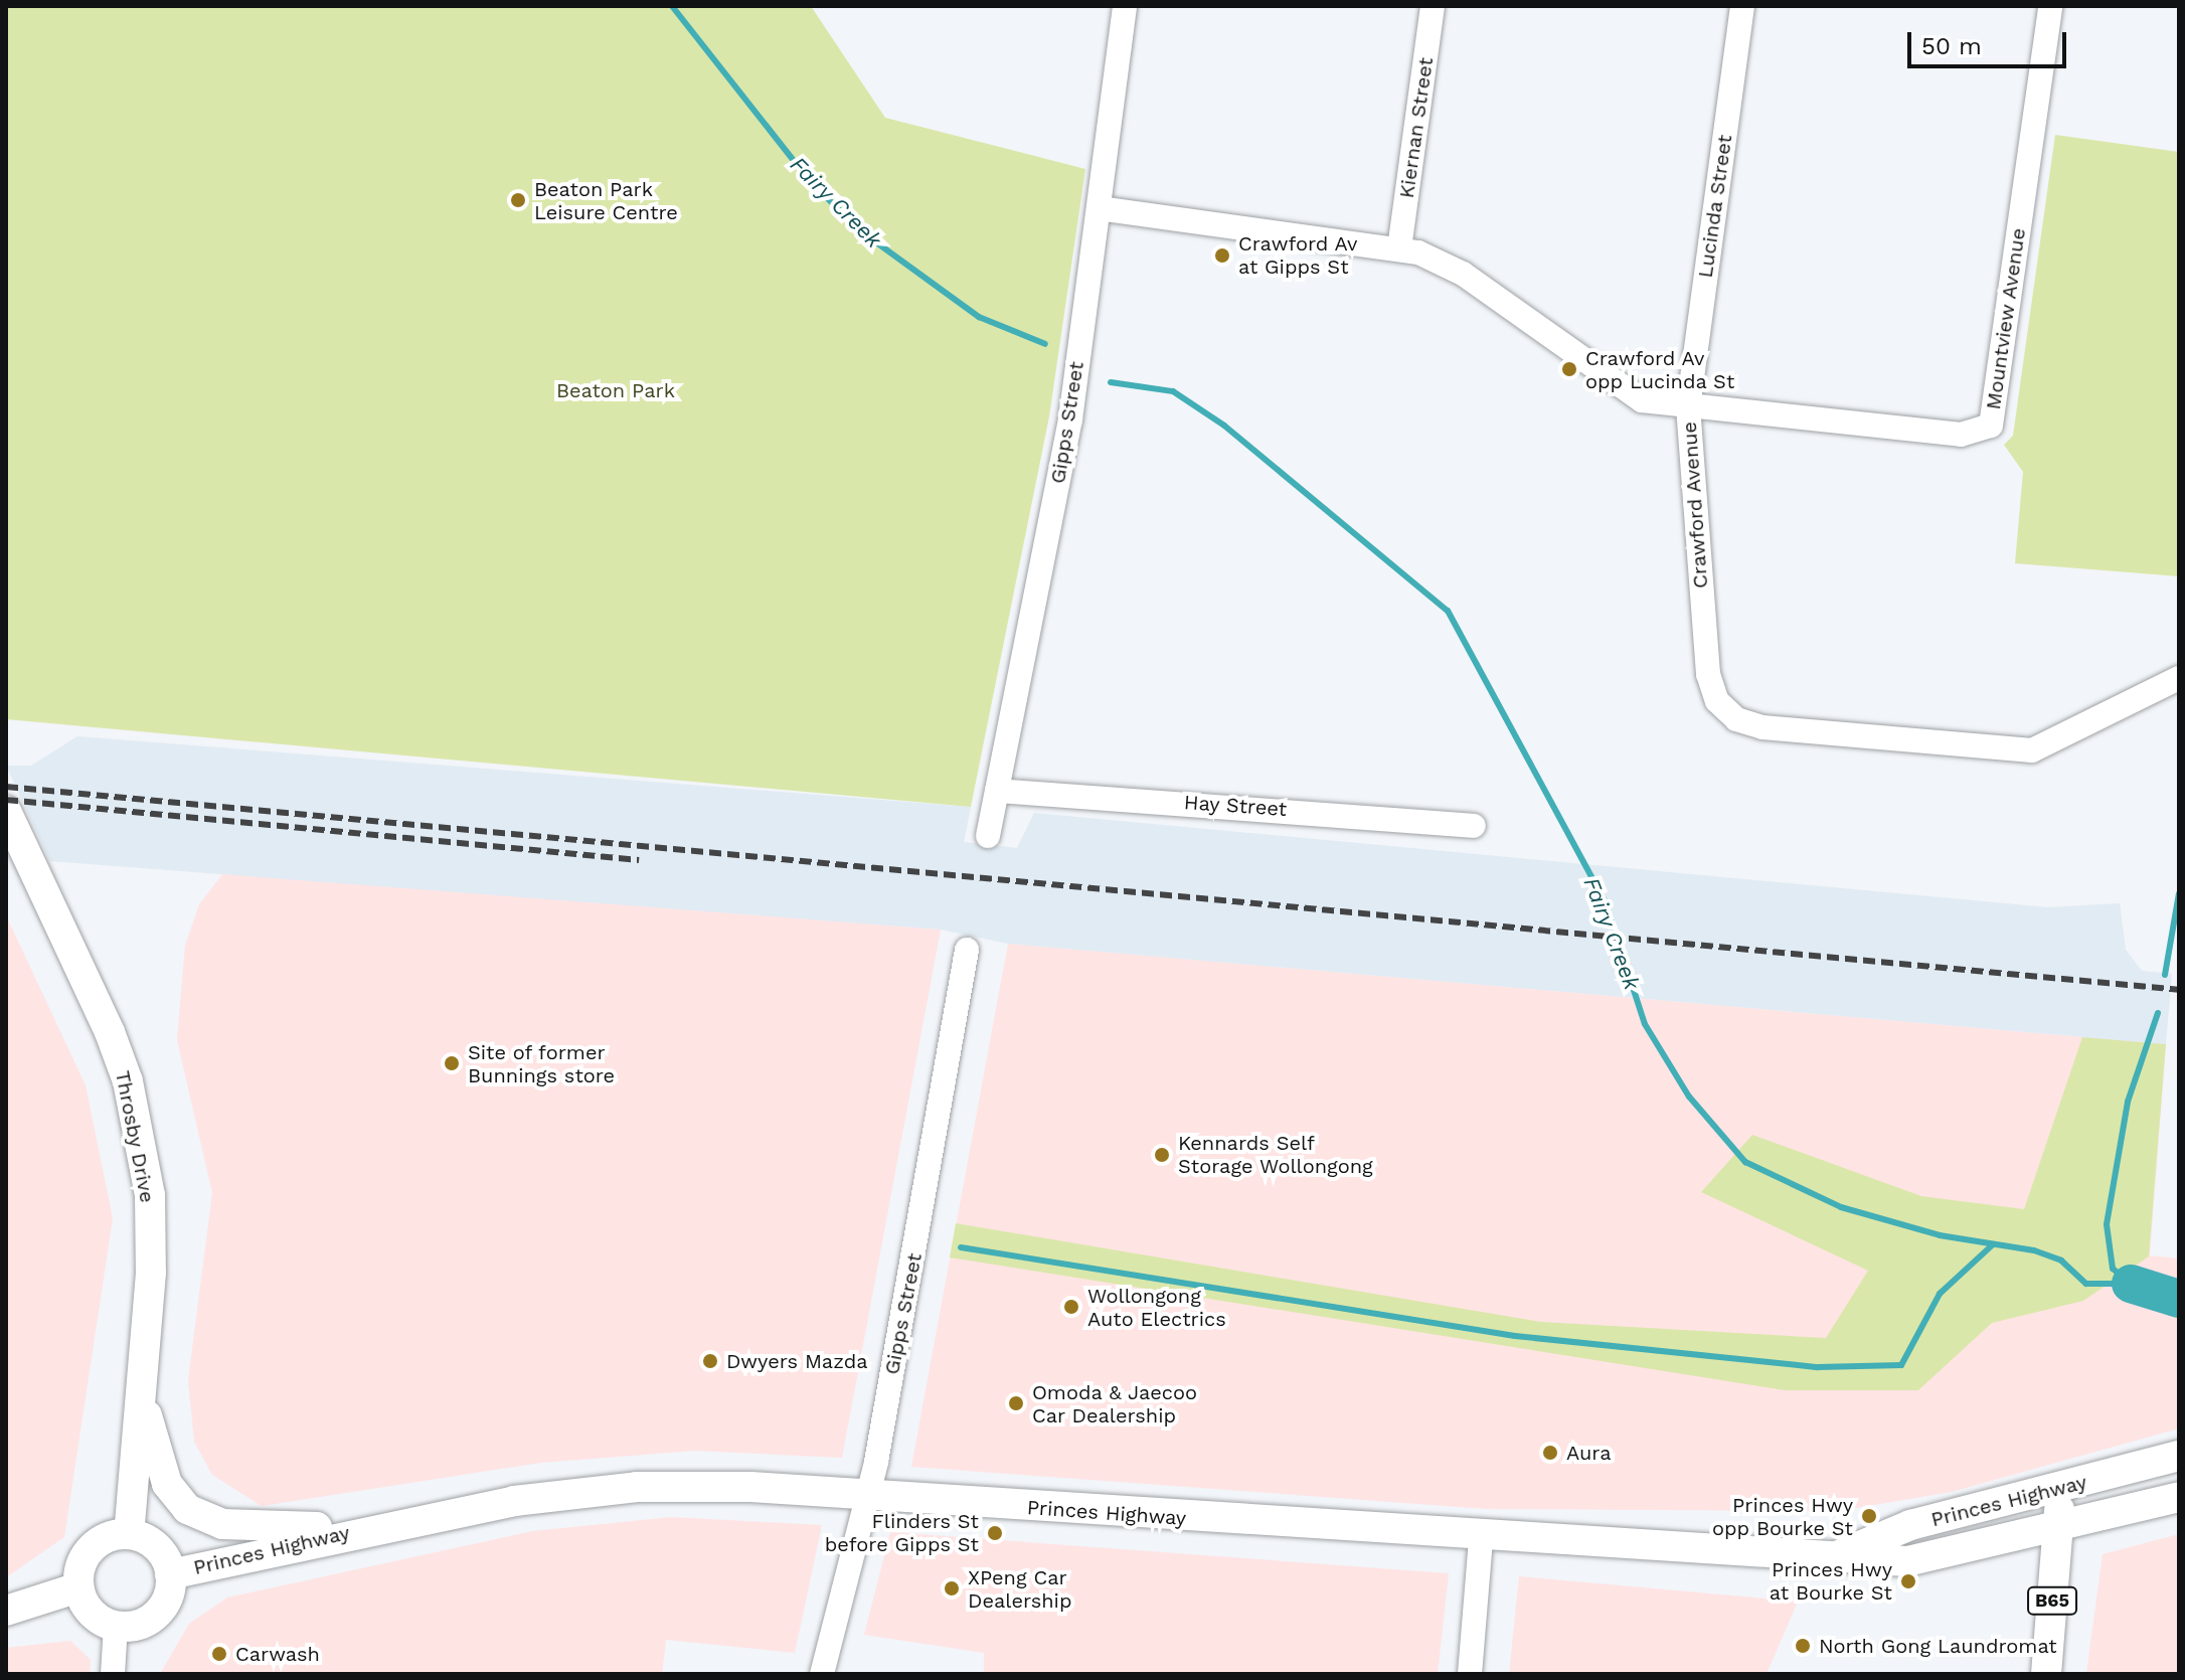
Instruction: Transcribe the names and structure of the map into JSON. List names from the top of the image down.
{
  "streets": {
    "main road": ["Throsby Drive", "Princes Highway", "B65"],
    "street": [
      "Kiernan Street",
      "Lucinda Street",
      "Mountview Avenue",
      "Gipps Street",
      "Crawford Avenue",
      "Hay Street"
    ]
  },
  "crossings": [
    ["Kiernan Street", "Crawford Avenue"],
    ["Lucinda Street", "Mountview Avenue"],
    ["Lucinda Street", "Crawford Avenue"],
    ["Mountview Avenue", "Crawford Avenue"],
    ["Gipps Street", "Crawford Avenue"],
    ["Gipps Street", "Hay Street"],
    ["Gipps Street", "Princes Highway"],
    ["Throsby Drive", "Princes Highway"],
    ["Princes Highway", "B65"]
  ],
  "water": ["Fairy Creek"],
  "parks": ["Beaton Park"],
  "places": [
    "Beaton Park Leisure Centre",
    "Crawford Av at Gipps St",
    "Crawford Av opp Lucinda St",
    "Site of former Bunnings store",
    "Kennards Self Storage Wollongong",
    "Wollongong Auto Electrics",
    "Dwyers Mazda",
    "Omoda & Jaecoo Car Dealership",
    "Aura",
    "Princes Hwy opp Bourke St",
    "Flinders St before Gipps St",
    "Princes Hwy at Bourke St",
    "XPeng Car Dealership",
    "North Gong Laundromat",
    "Carwash"
  ],
  "scale_bar": "50 m"
}
